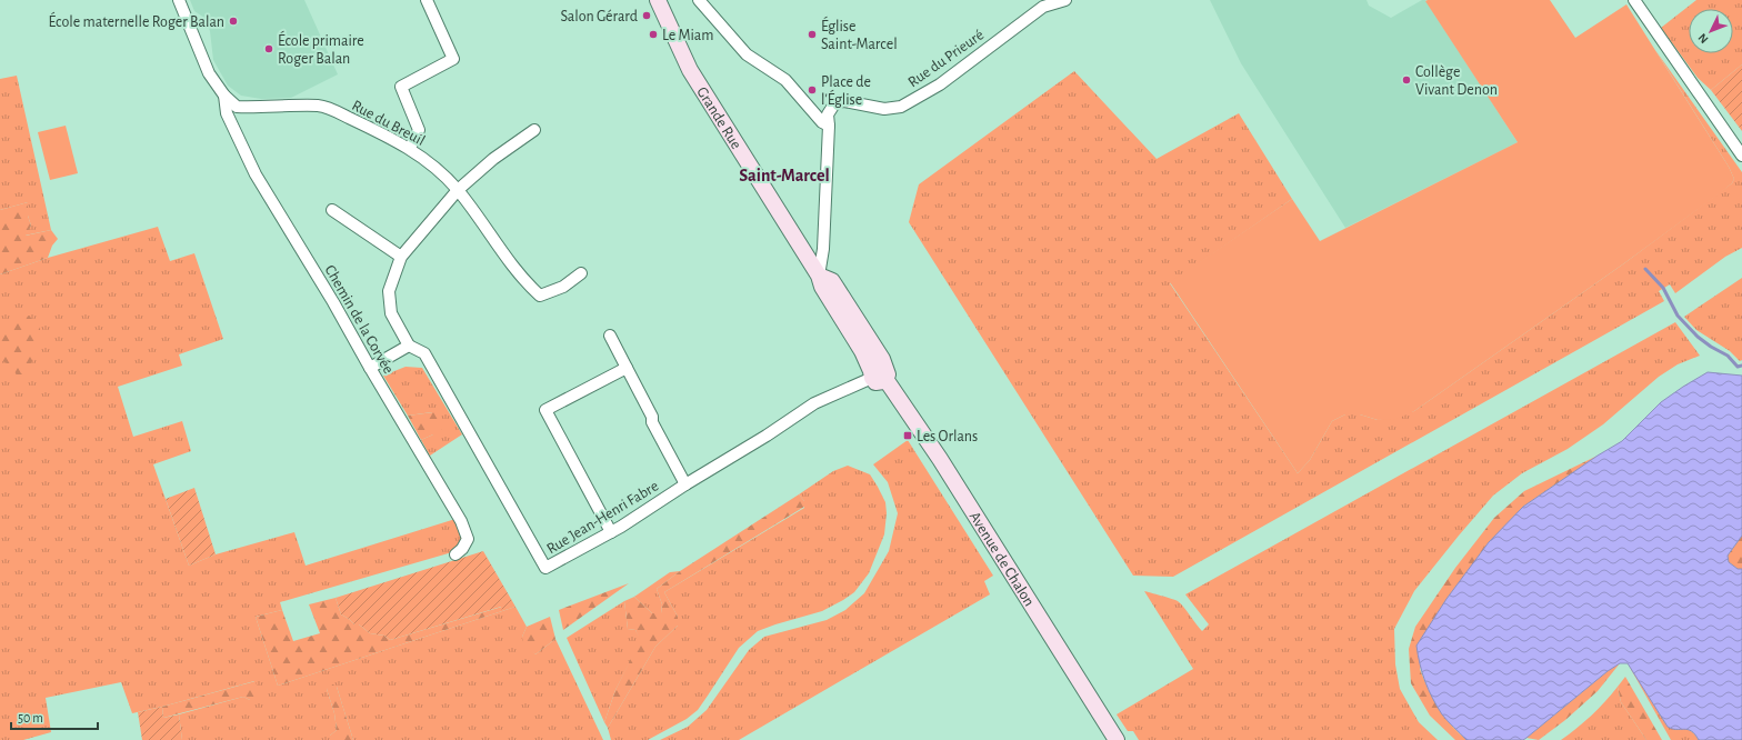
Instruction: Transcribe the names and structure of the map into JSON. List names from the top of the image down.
{
  "streets": {
    "main road": ["Grande Rue", "Avenue de Chalon"],
    "street": [
      "Rue du Prieuré",
      "Rue du Breuil",
      "Chemin de la Corvée",
      "Rue Jean-Henri Fabre"
    ]
  },
  "crossings": [
    ["Grande Rue", "Rue Jean-Henri Fabre"],
    ["Grande Rue", "Avenue de Chalon"],
    ["Rue du Breuil", "Chemin de la Corvée"],
    ["Rue Jean-Henri Fabre", "Avenue de Chalon"]
  ],
  "districts": ["Saint-Marcel"],
  "places": {
    "other": [
      "Salon Gérard",
      "École maternelle Roger Balan",
      "Le Miam",
      "Église Saint-Marcel",
      "École primaire Roger Balan",
      "Collège Vivant Denon",
      "Place de l'Église"
    ],
    "transit": ["Les Orlans"]
  },
  "scale_bar": "50 m",
  "north": "bottom left"
}
